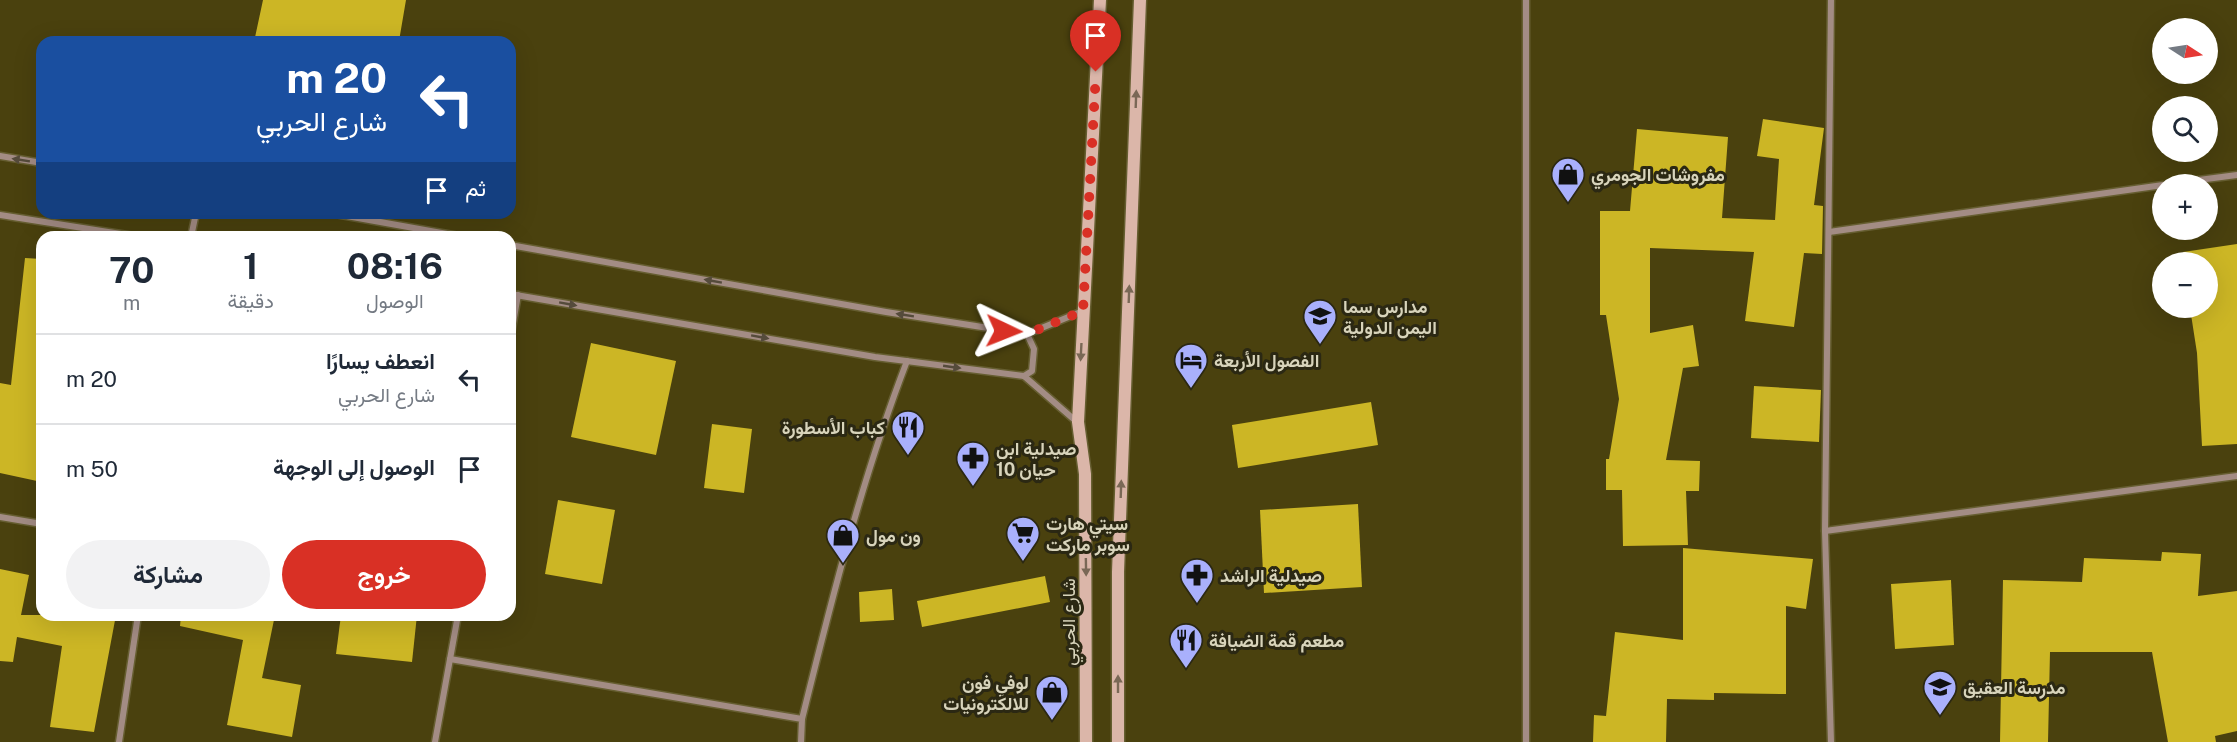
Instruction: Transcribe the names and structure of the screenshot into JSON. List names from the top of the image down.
{
  "streets": {
    "street": ["شارع الحربي"]
  },
  "places": {
    "shop": ["مفروشات الجومري", "ون مول", "لوفي فون للالكترونيات"],
    "school or university": ["مدارس سما اليمن الدولية", "مدرسة العقيق"],
    "hotel": ["الفصول الأربعة"],
    "restaurant": ["كباب الأسطورة", "مطعم قمة الضيافة"],
    "pharmacy": ["صيدلية ابن حيان 10", "صيدلية الراشد"],
    "supermarket": ["سيتي هارت سوبر ماركت"]
  },
  "north": "right",
  "page": {
    "map_buttons": ["+", "−"],
    "turn": ["20 m", "شارع الحربي"],
    "then": "ثم",
    "eta": [
      "08:16",
      "الوصول",
      "1",
      "دقيقة",
      "70",
      "m"
    ],
    "list": [
      {
        "name": "انعطف يسارًا",
        "note": "شارع الحربي",
        "value": "20 m"
      },
      {
        "name": "الوصول إلى الوجهة",
        "value": "50 m"
      }
    ],
    "buttons": ["خروج", "مشاركة"]
  }
}
